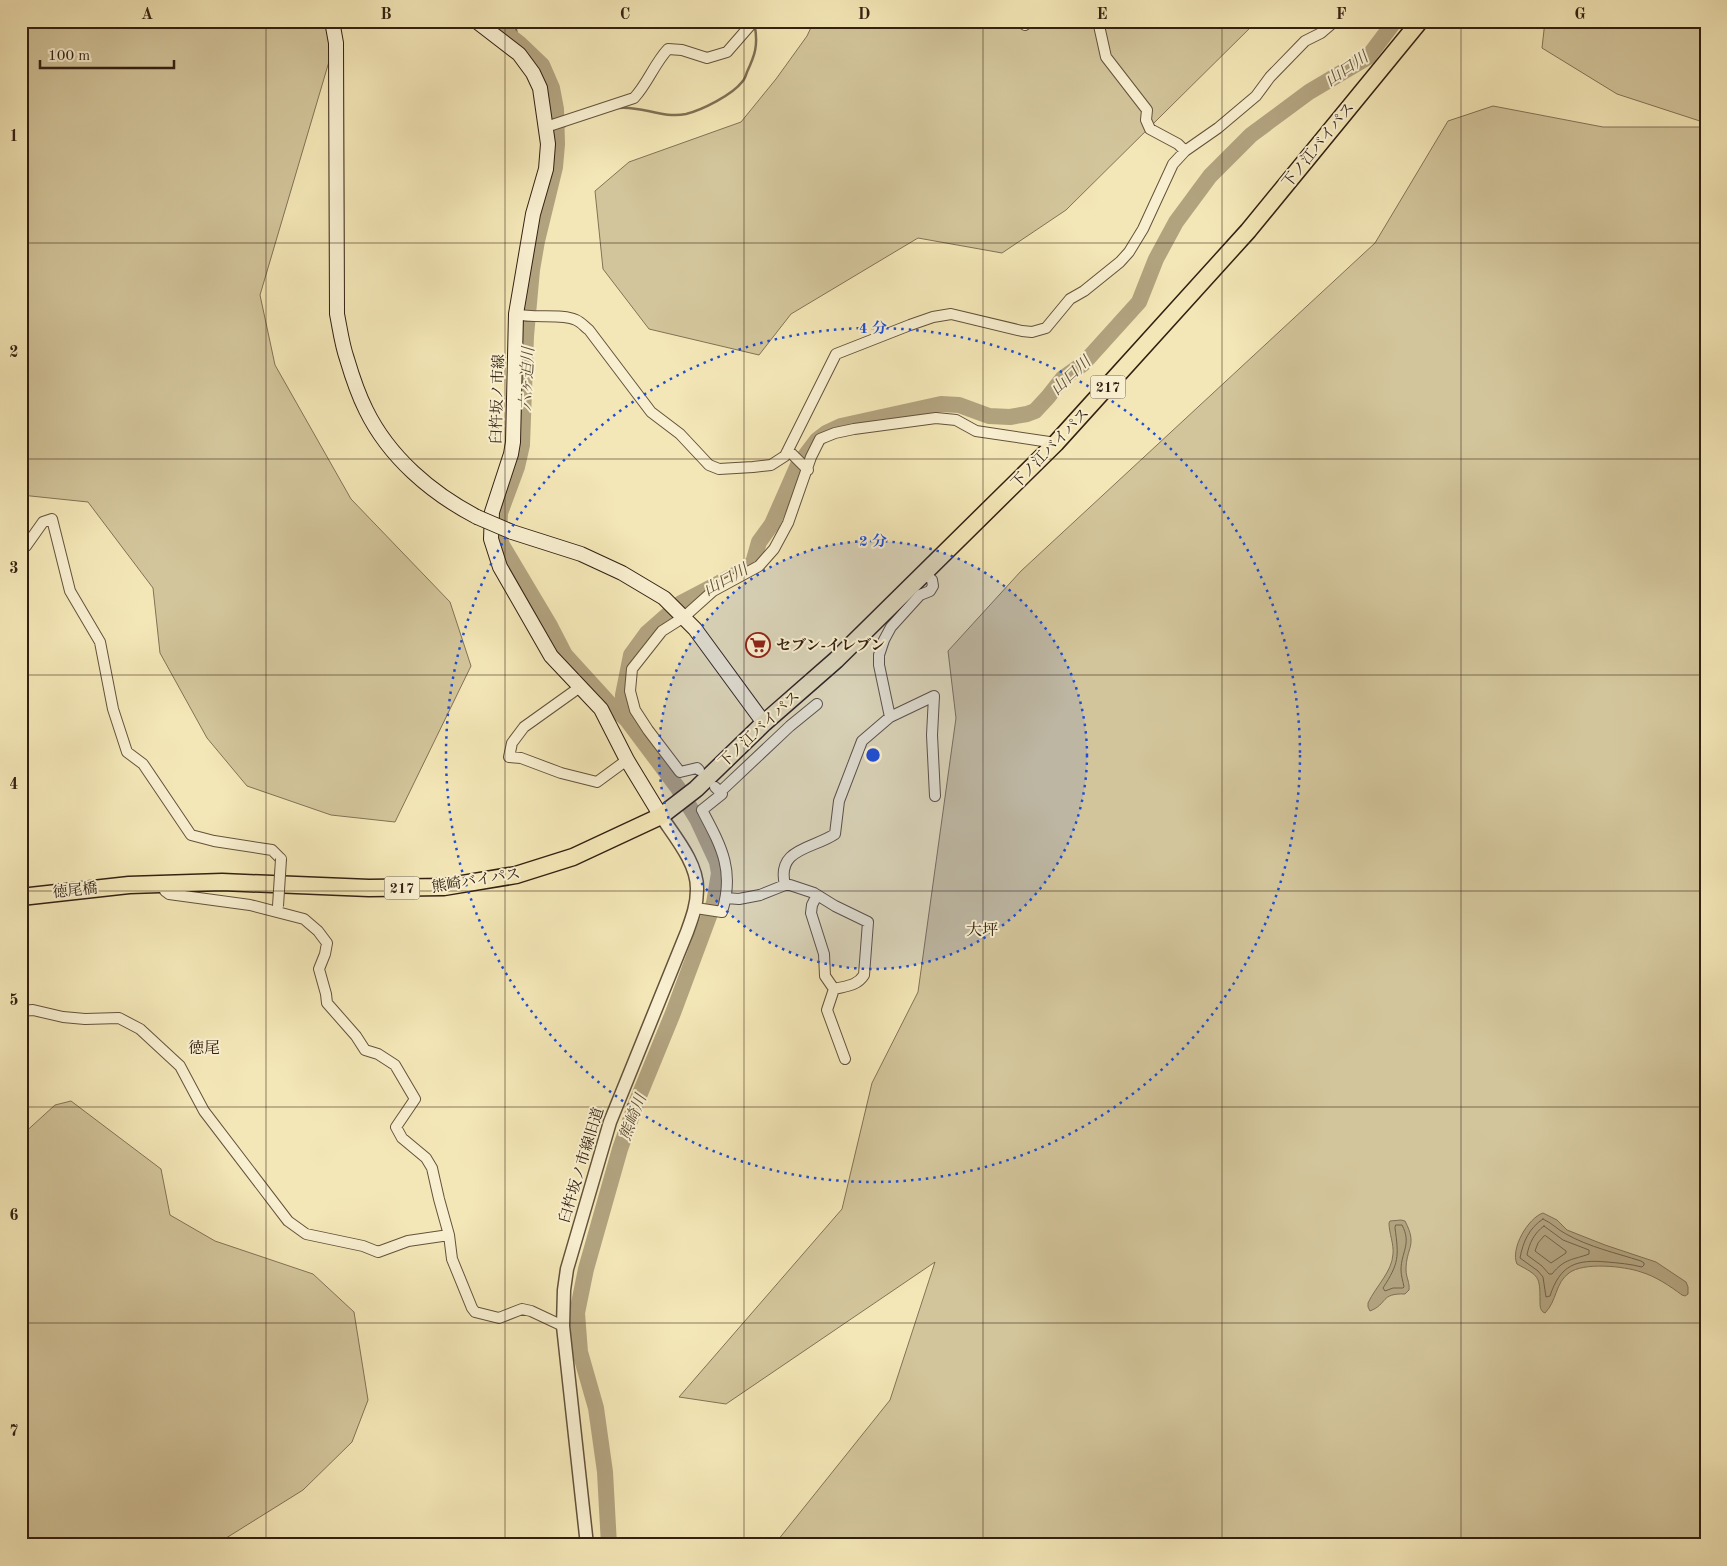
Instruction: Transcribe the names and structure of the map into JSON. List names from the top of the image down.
{
  "streets": {
    "highway": [
      "下ノ江バイパス",
      "217",
      "熊崎バイパス",
      "徳尾橋"
    ],
    "main road": ["臼杵坂ノ市線"],
    "street": ["臼杵坂ノ市線旧道"]
  },
  "crossings": [
    ["下ノ江バイパス", "臼杵坂ノ市線"],
    ["下ノ江バイパス", "熊崎バイパス"],
    ["下ノ江バイパス", "臼杵坂ノ市線旧道"],
    ["臼杵坂ノ市線", "熊崎バイパス"],
    ["臼杵坂ノ市線", "臼杵坂ノ市線旧道"],
    ["熊崎バイパス", "徳尾橋"],
    ["熊崎バイパス", "臼杵坂ノ市線旧道"]
  ],
  "districts": ["大坪", "徳尾"],
  "water": ["山口川", "六ヶ迫川", "熊崎川"],
  "places": {
    "supermarket": ["セブン-イレブン"]
  },
  "scale_bar": "100 m",
  "grid": {
    "columns": [
      "A",
      "B",
      "C",
      "D",
      "E",
      "F",
      "G"
    ],
    "rows": [
      "1",
      "2",
      "3",
      "4",
      "5",
      "6",
      "7"
    ]
  },
  "rings": ["4 分", "2 分"]
}
